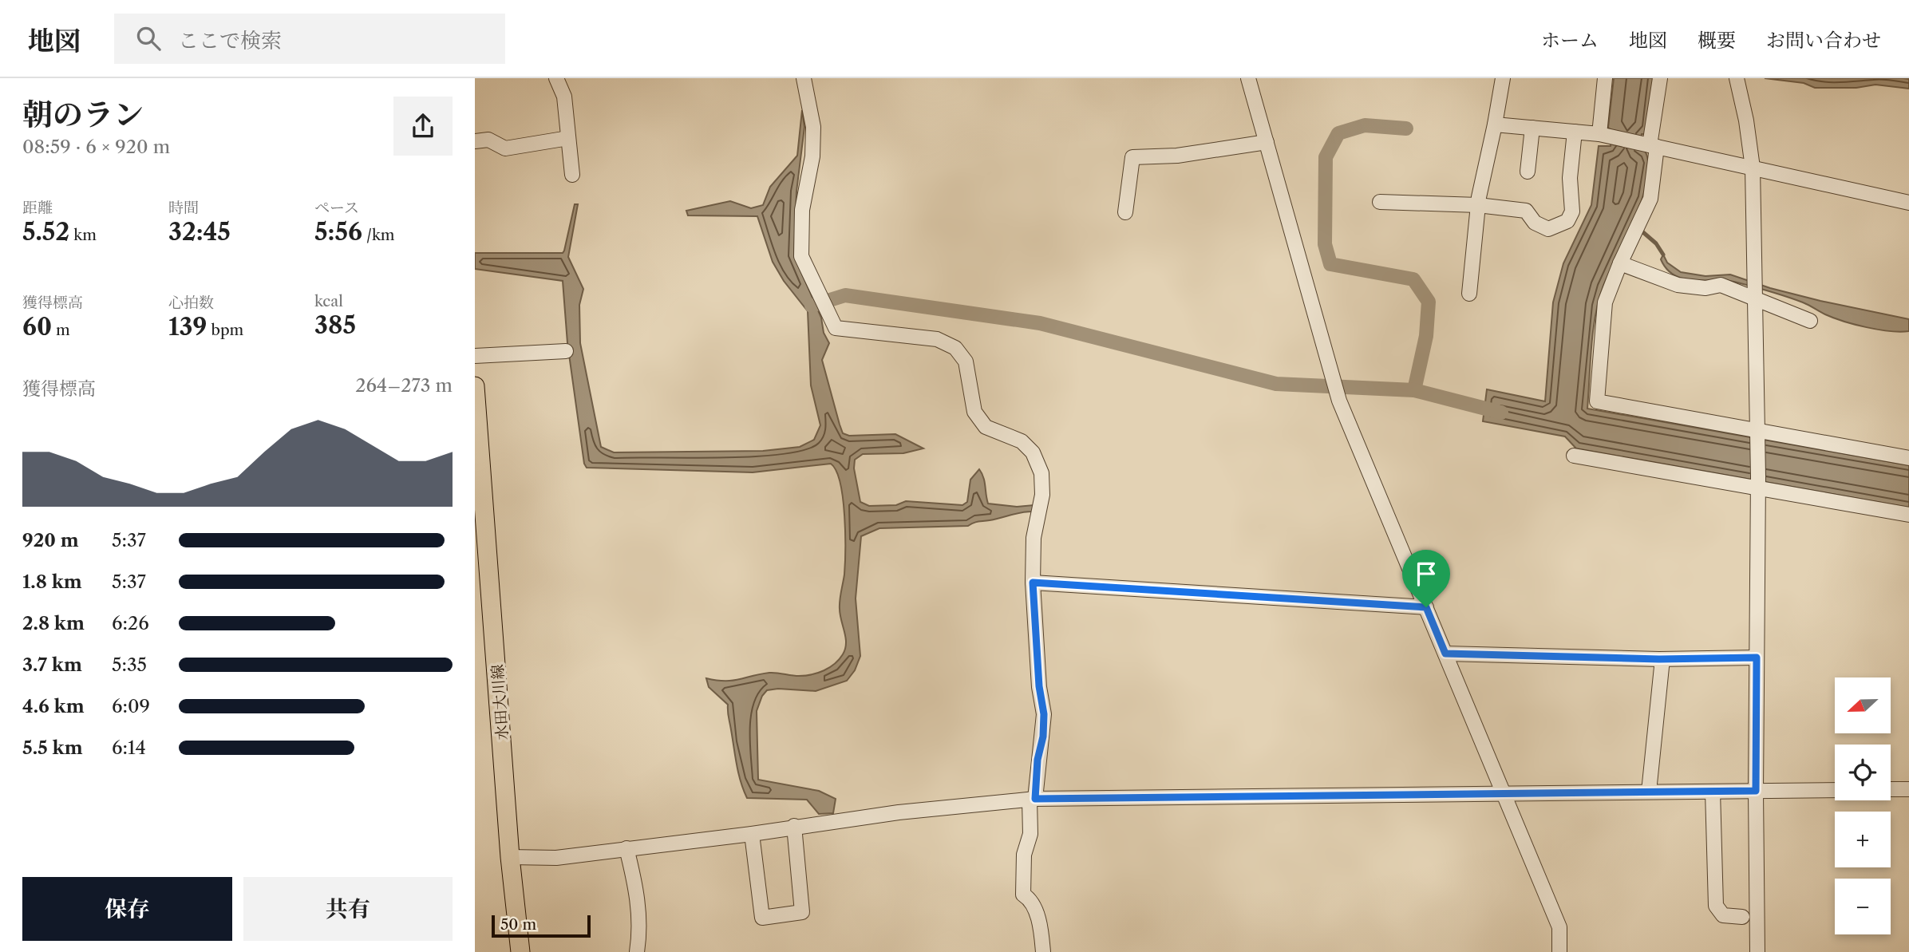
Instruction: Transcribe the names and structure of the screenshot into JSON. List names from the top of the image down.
{
  "streets": {
    "main road": ["水田大川線"]
  },
  "scale_bar": "50 m",
  "north": "left",
  "page": {
    "header": "地図",
    "search": "ここで検索",
    "nav": [
      "ホーム",
      "地図",
      "概要",
      "お問い合わせ"
    ],
    "heading": ["朝のラン", "08:59 · 6 × 920 m"],
    "stats": [
      ["距離", "5.52 km"],
      ["時間", "32:45"],
      ["ペース", "5:56 /km"],
      ["獲得標高", "60 m"],
      ["心拍数", "139 bpm"],
      ["kcal", "385"]
    ],
    "chart": ["獲得標高", "264–273 m"],
    "list": [
      {
        "name": "920 m",
        "note": "5:37"
      },
      {
        "name": "1.8 km",
        "note": "5:37"
      },
      {
        "name": "2.8 km",
        "note": "6:26"
      },
      {
        "name": "3.7 km",
        "note": "5:35"
      },
      {
        "name": "4.6 km",
        "note": "6:09"
      },
      {
        "name": "5.5 km",
        "note": "6:14"
      }
    ],
    "map_buttons": ["+", "−"],
    "buttons": ["保存", "共有"],
    "scale": "50 m"
  }
}
